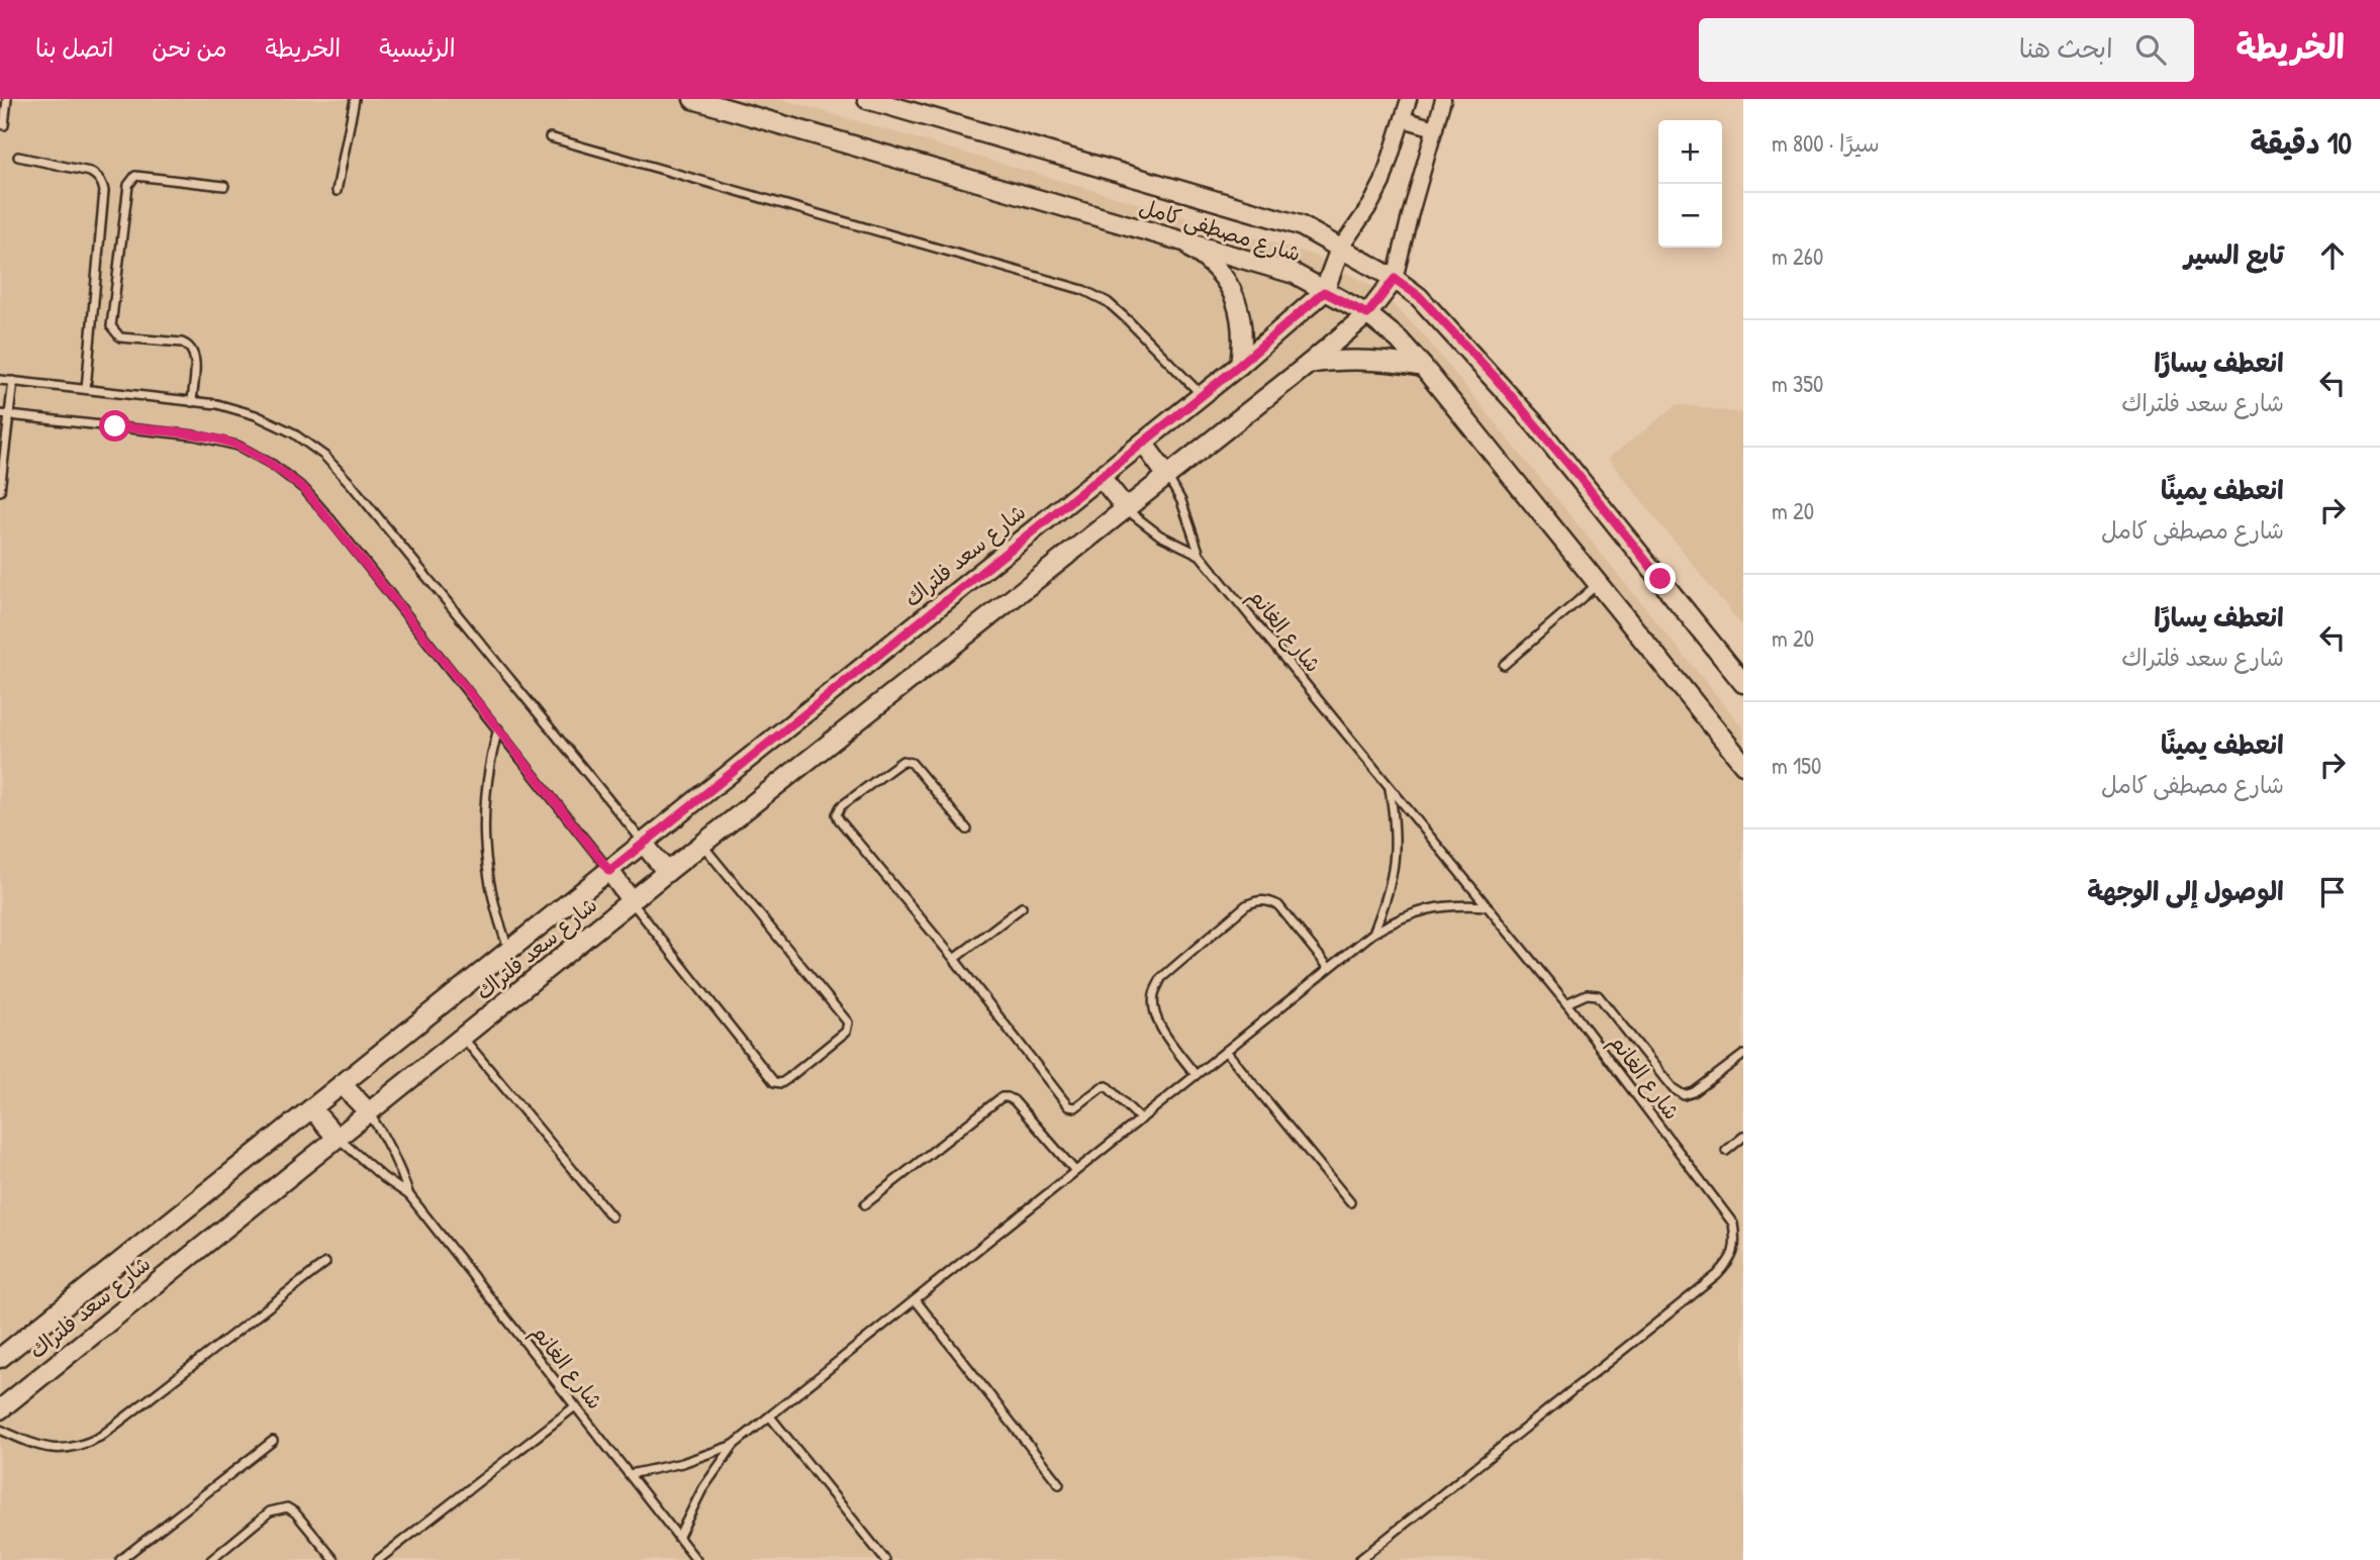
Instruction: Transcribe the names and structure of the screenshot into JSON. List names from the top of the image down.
{
  "streets": {
    "street": ["شارع مصطفى كامل", "شارع سعد فلتراك"],
    "lane": ["شارع الغانم"]
  },
  "crossings": [
    ["شارع مصطفى كامل", "شارع سعد فلتراك"],
    ["شارع سعد فلتراك", "شارع الغانم"]
  ],
  "page": {
    "header": "الخريطة",
    "search": "ابحث هنا",
    "nav": [
      "الرئيسية",
      "الخريطة",
      "من نحن",
      "اتصل بنا"
    ],
    "heading": ["10 دقيقة", "سيرًا · 800 m"],
    "map_buttons": ["+", "−"],
    "list": [
      ["تابع السير", "260 m"],
      ["انعطف يسارًا", "شارع سعد فلتراك", "350 m"],
      ["انعطف يمينًا", "شارع مصطفى كامل", "20 m"],
      ["انعطف يسارًا", "شارع سعد فلتراك", "20 m"],
      ["انعطف يمينًا", "شارع مصطفى كامل", "150 m"],
      "الوصول إلى الوجهة"
    ]
  }
}
